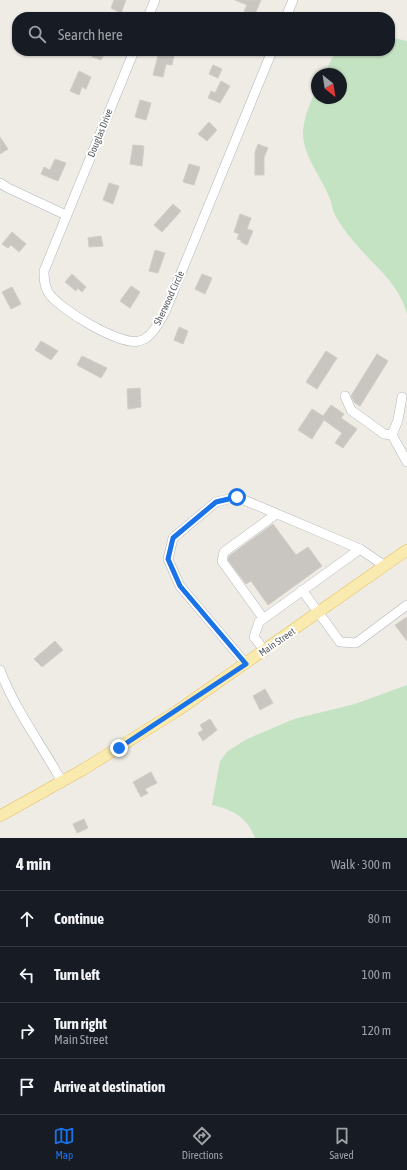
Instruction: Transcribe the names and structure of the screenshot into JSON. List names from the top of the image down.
{
  "streets": {
    "main road": ["Main Street"],
    "street": ["Douglas Drive", "Sherwood Circle"]
  },
  "crossings": [
    ["Douglas Drive", "Sherwood Circle"]
  ],
  "north": "bottom right",
  "page": {
    "search": "Search here",
    "heading": ["4 min", "Walk · 300 m"],
    "list": [
      ["Continue", "80 m"],
      ["Turn left", "100 m"],
      ["Turn right", "Main Street", "120 m"],
      "Arrive at destination"
    ],
    "nav": ["Map", "Directions", "Saved"]
  }
}
